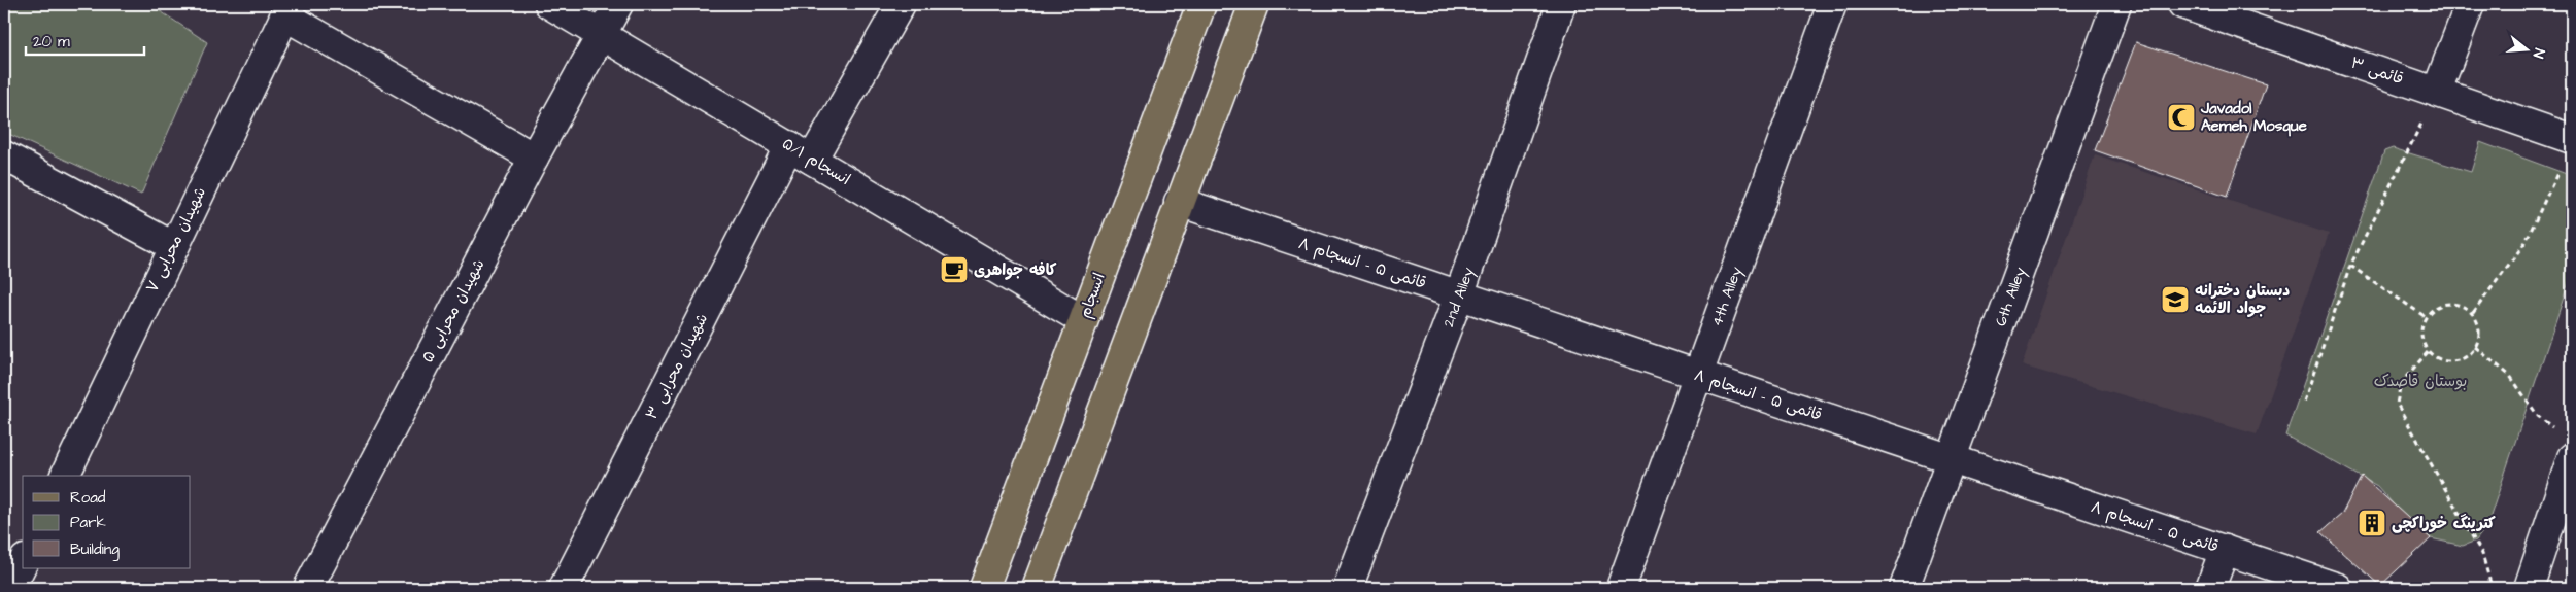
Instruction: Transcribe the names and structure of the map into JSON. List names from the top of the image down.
{
  "streets": {
    "main road": ["انسجام"],
    "street": [
      "قائمی ۳",
      "انسجام ۵/۱",
      "شهیدان محرابی ۷",
      "قائمی ۵ - انسجام ۸",
      "4th Alley",
      "6th Alley",
      "2nd Alley",
      "شهیدان محرابی ۵",
      "شهیدان محرابی ۳"
    ]
  },
  "crossings": [
    ["انسجام ۵/۱", "انسجام"],
    ["انسجام ۵/۱", "شهیدان محرابی ۵"],
    ["انسجام ۵/۱", "شهیدان محرابی ۳"],
    ["قائمی ۵ - انسجام ۸", "4th Alley"],
    ["قائمی ۵ - انسجام ۸", "6th Alley"],
    ["قائمی ۵ - انسجام ۸", "2nd Alley"]
  ],
  "parks": ["بوستان قاصدک"],
  "places": {
    "mosque": ["Javadol Aemeh Mosque"],
    "cafe": ["کافه جواهری"],
    "school or university": ["دبستان دخترانه جواد الائمه"],
    "building": ["کترینگ خوراکچی"]
  },
  "legend": ["Road", "Park", "Building"],
  "scale_bar": "20 m",
  "north": "right"
}
